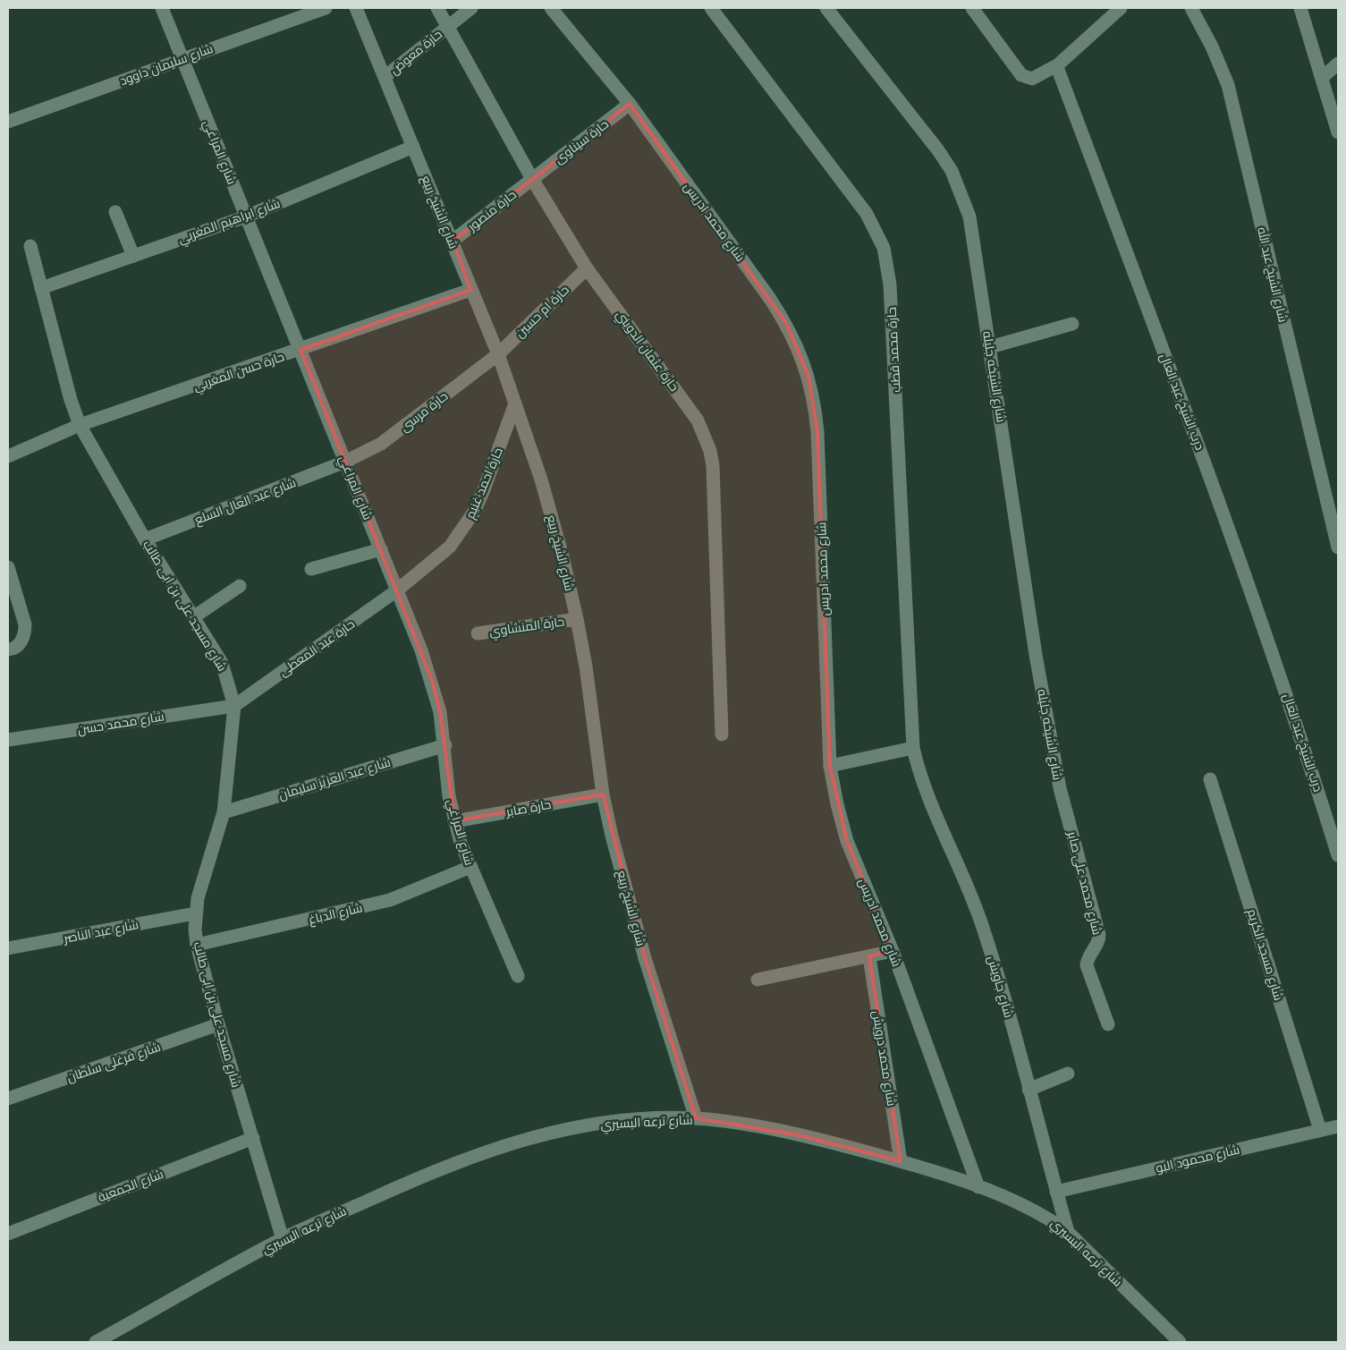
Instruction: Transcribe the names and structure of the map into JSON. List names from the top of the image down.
{
  "streets": {
    "street": [
      "حارة معوض",
      "شارع سليمان داوود",
      "حارة سيناوى",
      "شارع المراغي",
      "حارة منصور",
      "شارع الشيخ ربيع",
      "شارع ابراهيم المغربي",
      "شارع محمد ادريس",
      "شارع الشيخ عبد الله",
      "حارة ام حسين",
      "حارة محمد قطب",
      "حارة عثمان الدويني",
      "حارة حسن المغربي",
      "شارع الشيخه جليله",
      "درب الشيخ عبد العال",
      "حارة مرسى",
      "حارة احمد غنيم",
      "شارع عبد العال السلع",
      "شارع مسجد على بن ابى طالب",
      "حارة المنشاوي",
      "حارة عبد المعطى",
      "شارع محمد حسن",
      "شارع عبد العزيز سليمان",
      "حارة صابر",
      "شارع محمد على صابر",
      "شارع الدباغ",
      "شارع عبد الناصر",
      "شارع مسجد الكريم",
      "شارع جاويش",
      "شارع محمد درويش",
      "شارع فرغلى سلطان",
      "شارع ترعه البسيري",
      "شارع محمود البو",
      "شارع الجمعية"
    ]
  },
  "crossings": [
    ["حارة معوض", "شارع الشيخ ربيع"],
    ["حارة معوض", "حارة عثمان الدويني"],
    ["شارع سليمان داوود", "شارع المراغي"],
    ["حارة سيناوى", "حارة منصور"],
    ["حارة سيناوى", "شارع محمد ادريس"],
    ["حارة سيناوى", "حارة عثمان الدويني"],
    ["شارع المراغي", "شارع ابراهيم المغربي"],
    ["شارع المراغي", "حارة حسن المغربي"],
    ["شارع المراغي", "حارة مرسى"],
    ["شارع المراغي", "حارة احمد غنيم"],
    ["شارع المراغي", "شارع عبد العال السلع"],
    ["شارع المراغي", "حارة عبد المعطى"],
    ["شارع المراغي", "شارع عبد العزيز سليمان"],
    ["شارع المراغي", "حارة صابر"],
    ["شارع المراغي", "شارع الدباغ"],
    ["حارة منصور", "شارع الشيخ ربيع"],
    ["حارة منصور", "حارة عثمان الدويني"],
    ["شارع الشيخ ربيع", "شارع ابراهيم المغربي"],
    ["شارع الشيخ ربيع", "حارة ام حسين"],
    ["شارع الشيخ ربيع", "حارة حسن المغربي"],
    ["شارع الشيخ ربيع", "حارة مرسى"],
    ["شارع الشيخ ربيع", "حارة احمد غنيم"],
    ["شارع الشيخ ربيع", "حارة المنشاوي"],
    ["شارع الشيخ ربيع", "حارة صابر"],
    ["شارع الشيخ ربيع", "شارع ترعه البسيري"],
    ["شارع ابراهيم المغربي", "شارع مسجد على بن ابى طالب"],
    ["شارع محمد ادريس", "شارع ترعه البسيري"],
    ["حارة ام حسين", "حارة عثمان الدويني"],
    ["حارة ام حسين", "حارة مرسى"],
    ["حارة محمد قطب", "شارع جاويش"],
    ["حارة حسن المغربي", "شارع مسجد على بن ابى طالب"],
    ["شارع الشيخه جليله", "شارع محمد على صابر"],
    ["حارة مرسى", "شارع عبد العال السلع"],
    ["حارة احمد غنيم", "حارة عبد المعطى"],
    ["شارع عبد العال السلع", "شارع مسجد على بن ابى طالب"],
    ["شارع مسجد على بن ابى طالب", "حارة عبد المعطى"],
    ["شارع مسجد على بن ابى طالب", "شارع محمد حسن"],
    ["شارع مسجد على بن ابى طالب", "شارع عبد العزيز سليمان"],
    ["شارع مسجد على بن ابى طالب", "شارع الدباغ"],
    ["شارع مسجد على بن ابى طالب", "شارع عبد الناصر"],
    ["شارع مسجد على بن ابى طالب", "شارع فرغلى سلطان"],
    ["شارع مسجد على بن ابى طالب", "شارع ترعه البسيري"],
    ["شارع مسجد على بن ابى طالب", "شارع الجمعية"],
    ["حارة عبد المعطى", "شارع محمد حسن"],
    ["شارع مسجد الكريم", "شارع محمود البو"],
    ["شارع جاويش", "شارع ترعه البسيري"],
    ["شارع جاويش", "شارع محمود البو"],
    ["شارع محمد درويش", "شارع ترعه البسيري"]
  ]
}
